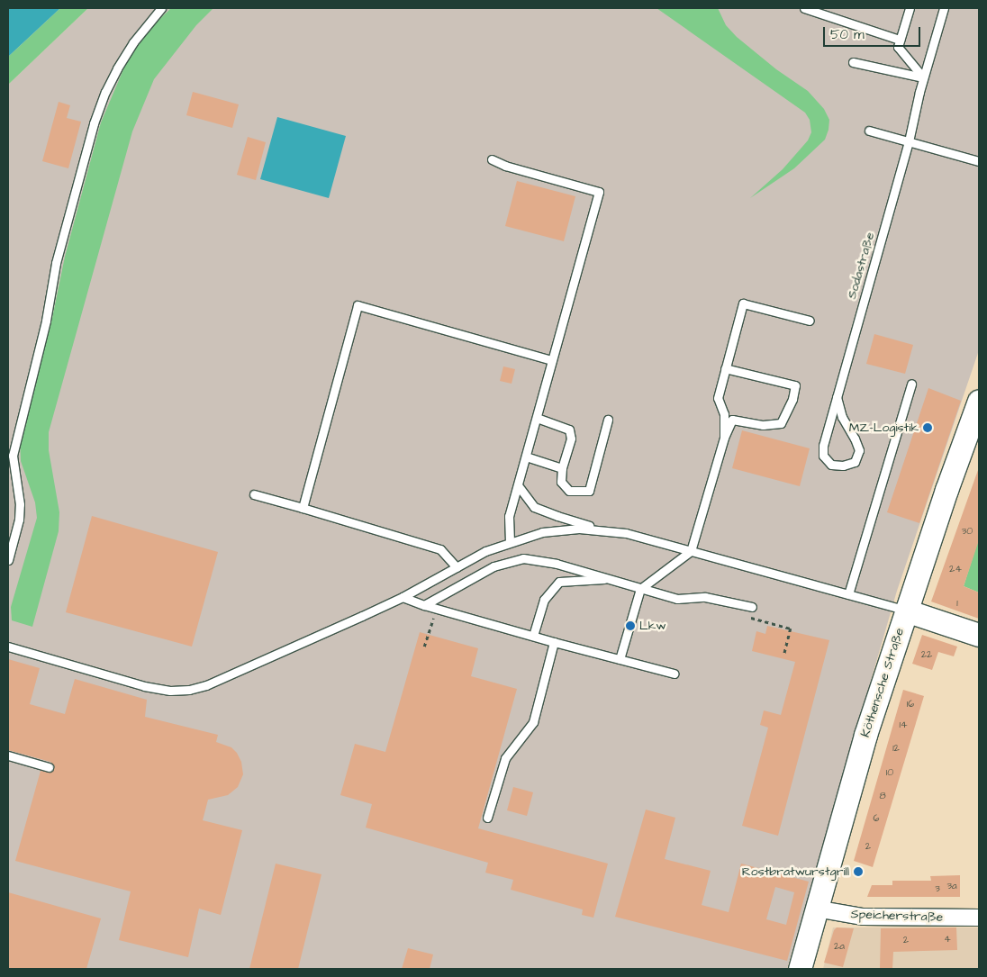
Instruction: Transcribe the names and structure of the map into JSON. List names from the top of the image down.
{
  "streets": {
    "main road": ["Köthensche Straße"],
    "street": ["Speicherstraße"],
    "lane": ["Sodastraße"]
  },
  "crossings": [
    ["Köthensche Straße", "Speicherstraße"]
  ],
  "places": ["MZ-Logistik", "Lkw", "Rostbratwurstgrill"],
  "house_numbers": [
    "30",
    "24",
    "1",
    "22",
    "16",
    "14",
    "12",
    "10",
    "8",
    "6",
    "2",
    "3a",
    "3",
    "4",
    "2",
    "2a"
  ],
  "scale_bar": "50 m"
}
